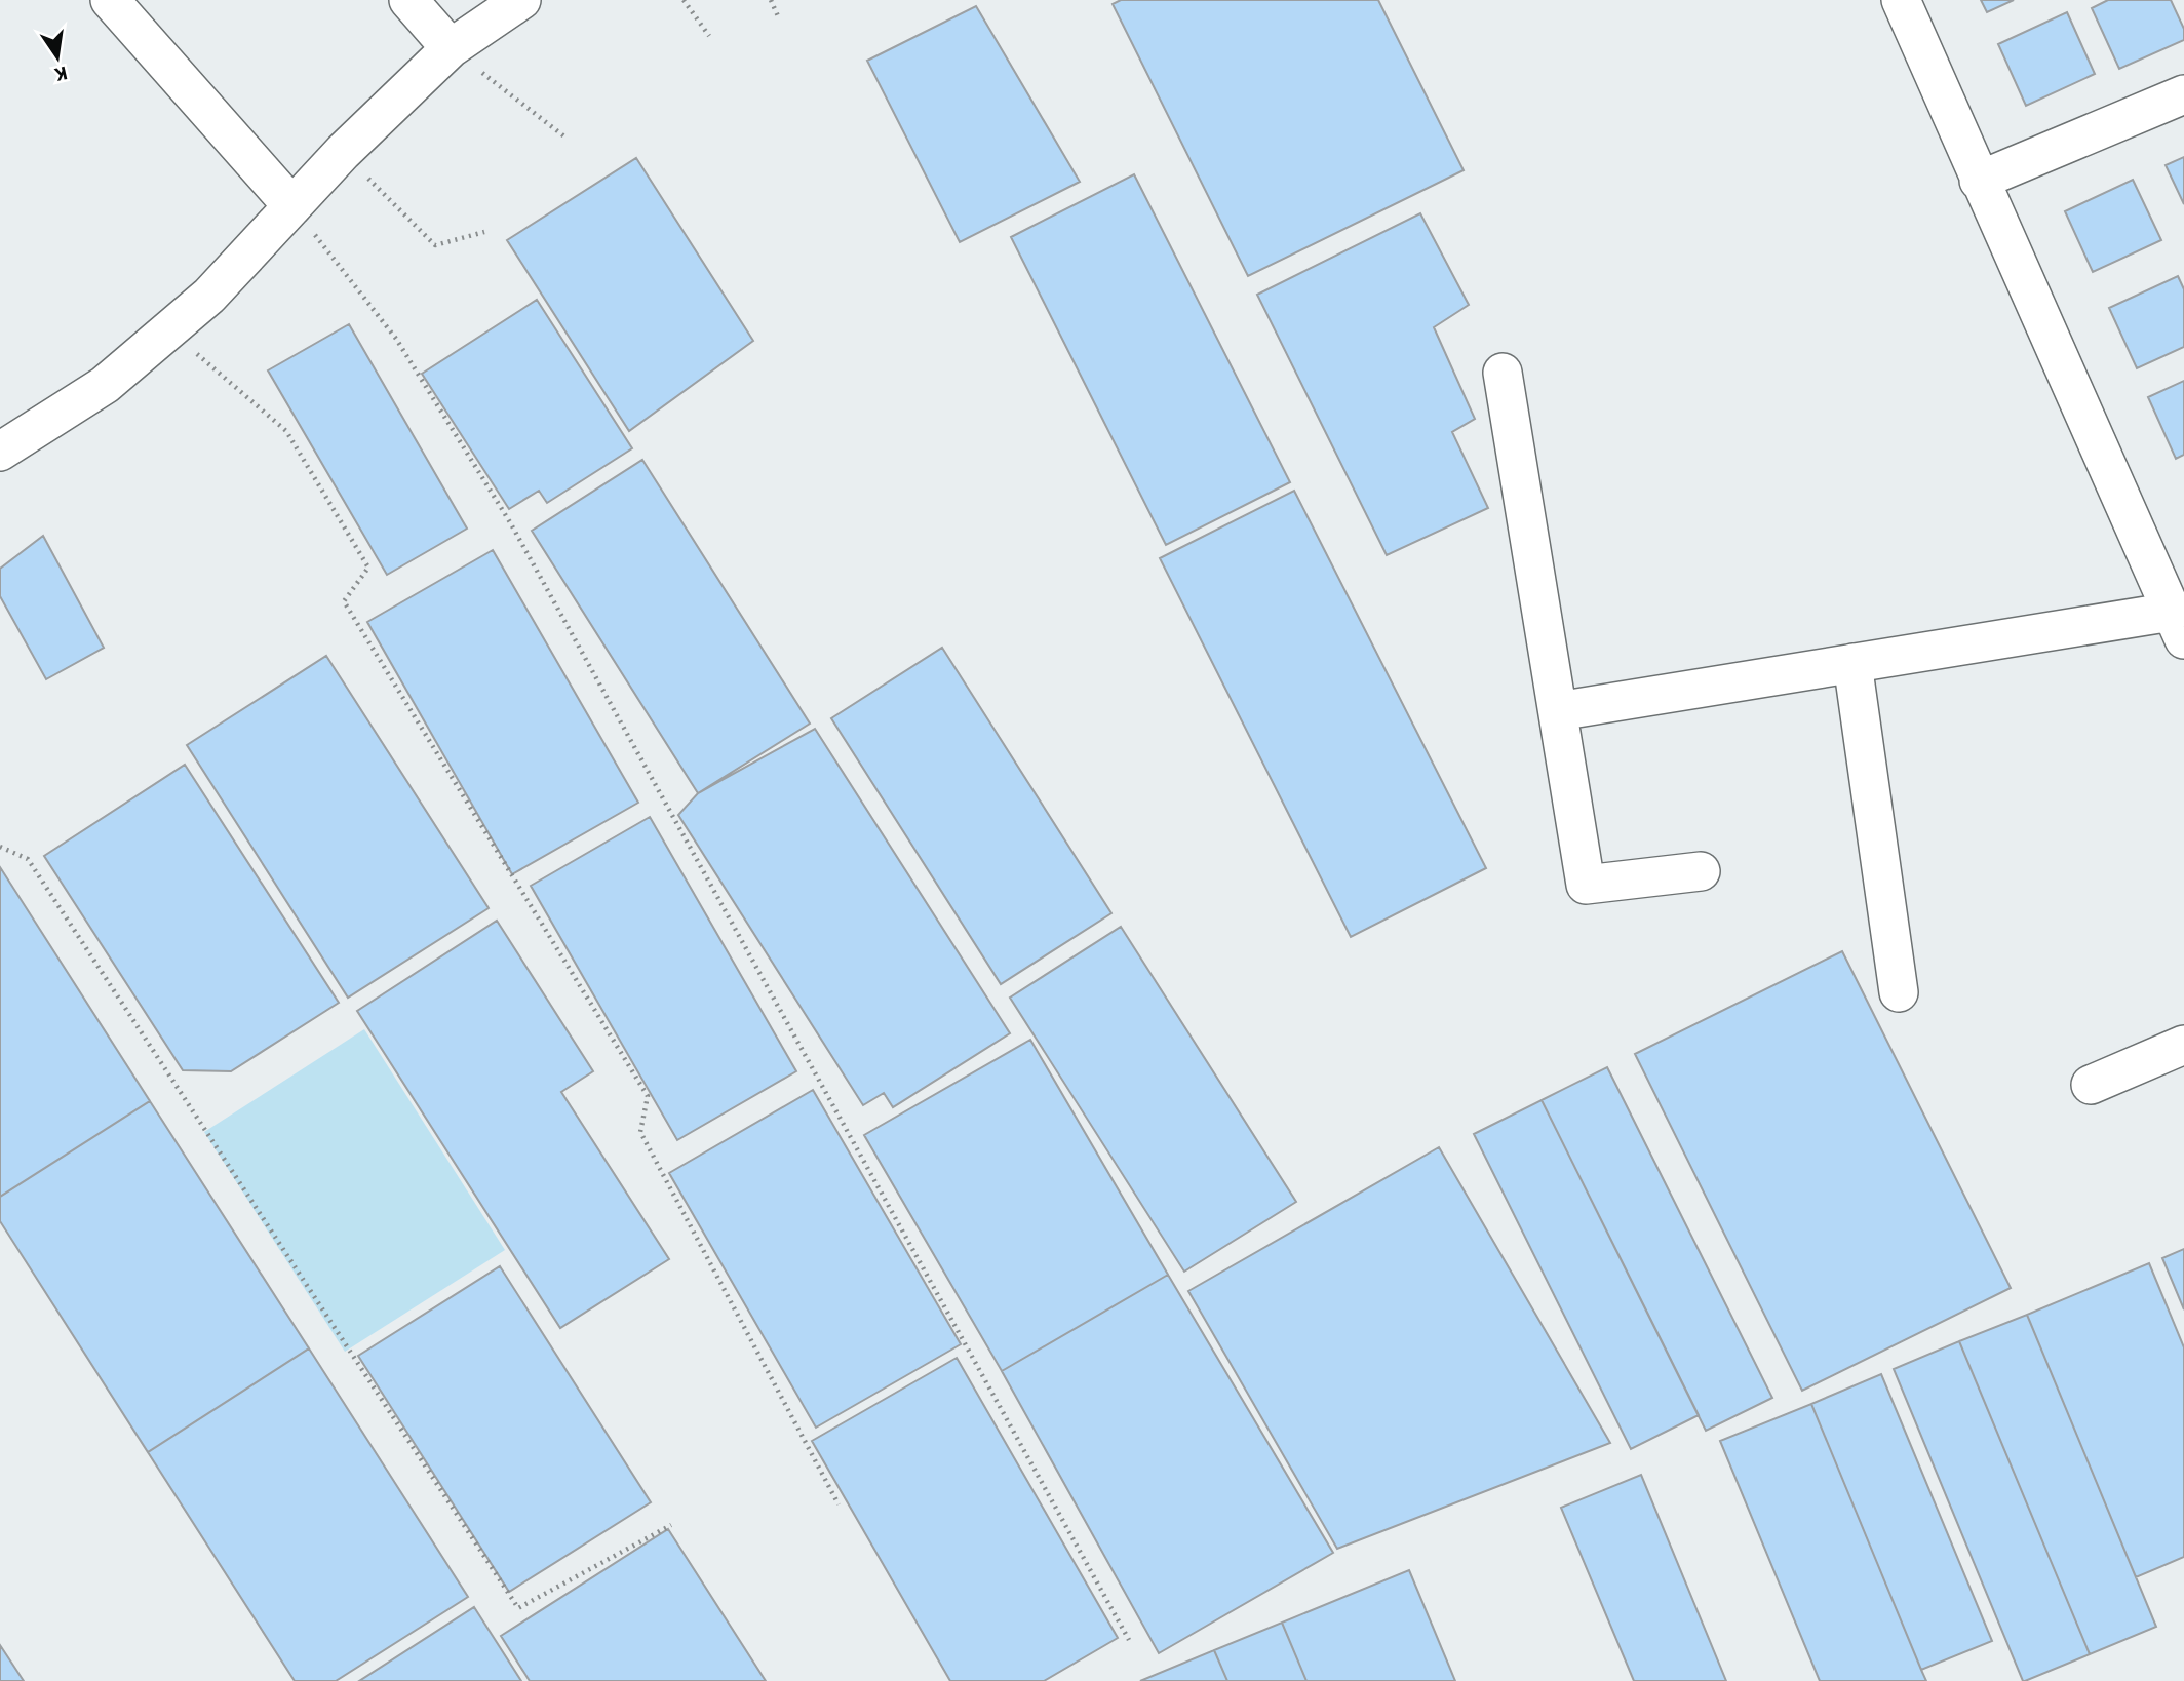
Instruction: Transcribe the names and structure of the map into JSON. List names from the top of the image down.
{
  "north": "bottom"
}
